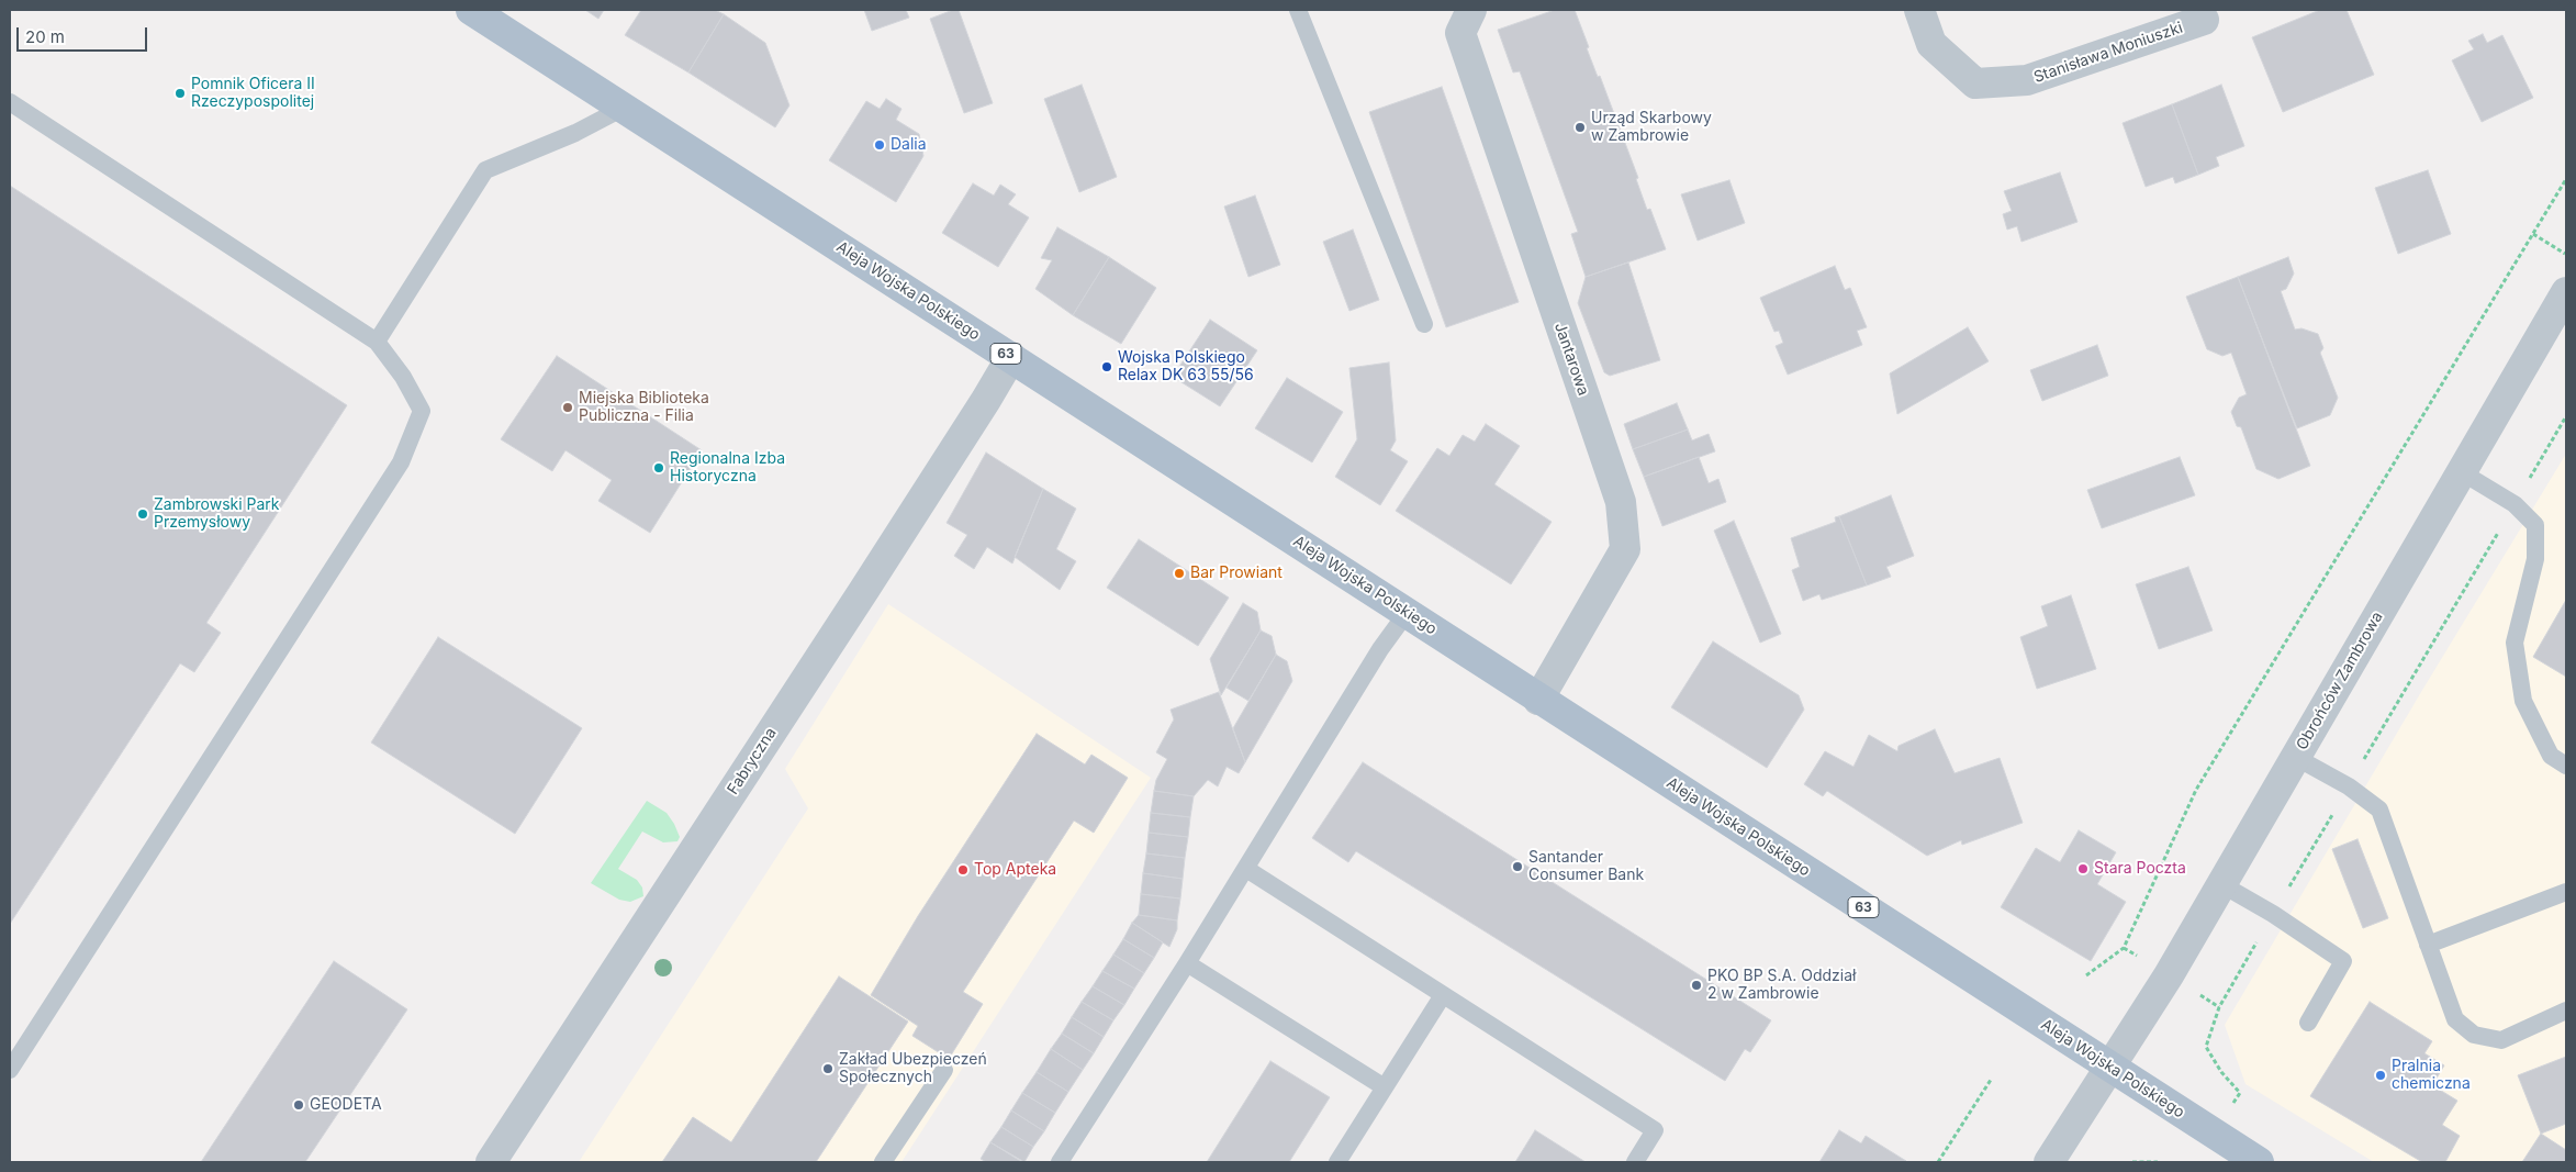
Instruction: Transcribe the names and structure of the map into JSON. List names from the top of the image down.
{
  "streets": {
    "main road": ["Aleja Wojska Polskiego", "63"],
    "street": [
      "Stanisława Moniuszki",
      "Jantarowa",
      "Obrońców Zambrowa",
      "Fabryczna"
    ]
  },
  "crossings": [
    ["Aleja Wojska Polskiego", "Jantarowa"],
    ["Aleja Wojska Polskiego", "Obrońców Zambrowa"],
    ["Aleja Wojska Polskiego", "Fabryczna"]
  ],
  "places": [
    "Pomnik Oficera II Rzeczypospolitej",
    "Urząd Skarbowy w Zambrowie",
    "Dalia",
    "Wojska Polskiego Relax DK 63 55/56",
    "Miejska Biblioteka Publiczna - Filia",
    "Regionalna Izba Historyczna",
    "Zambrowski Park Przemysłowy",
    "Bar Prowiant",
    "Santander Consumer Bank",
    "Stara Poczta",
    "Top Apteka",
    "PKO BP S.A. Oddział 2 w Zambrowie",
    "Zakład Ubezpieczeń Społecznych",
    "Pralnia chemiczna",
    "GEODETA"
  ],
  "scale_bar": "20 m"
}
